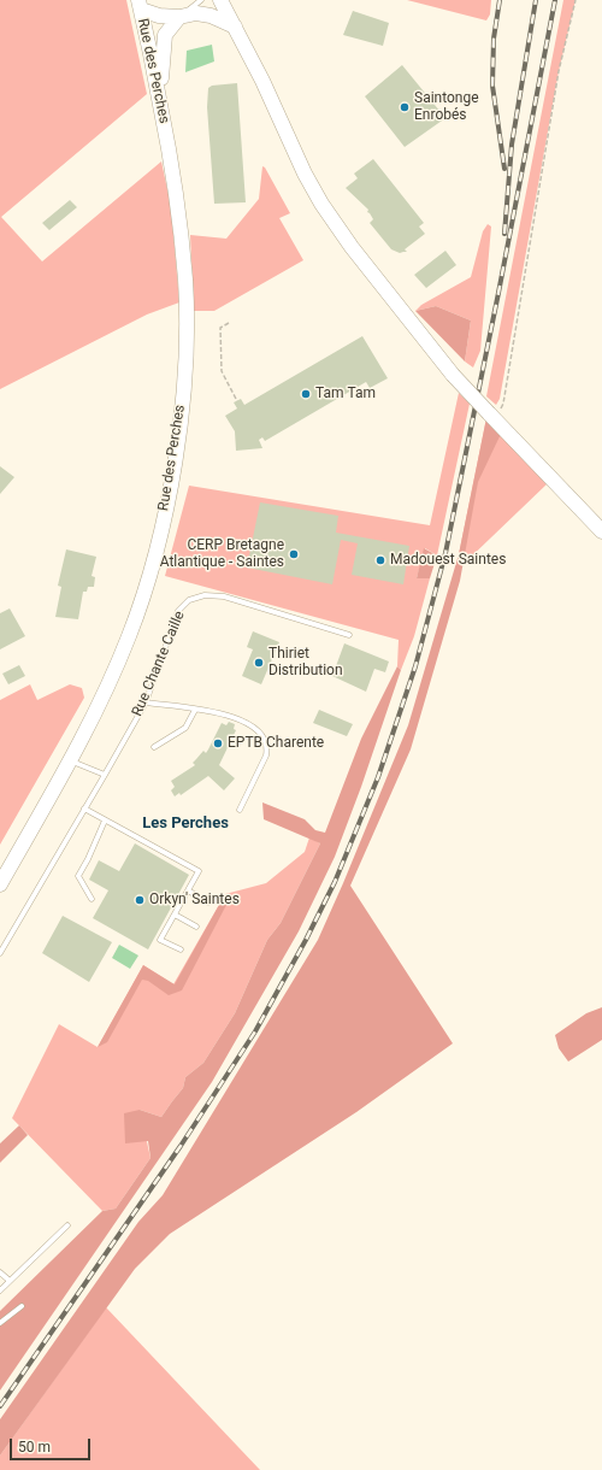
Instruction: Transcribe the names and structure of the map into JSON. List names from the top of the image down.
{
  "streets": {
    "street": ["Rue des Perches"],
    "lane": ["Rue Chante Caille"]
  },
  "districts": ["Les Perches"],
  "places": [
    "Saintonge Enrobés",
    "Tam Tam",
    "CERP Bretagne Atlantique - Saintes",
    "Madouest Saintes",
    "Thiriet Distribution",
    "EPTB Charente",
    "Orkyn' Saintes"
  ],
  "scale_bar": "50 m"
}
